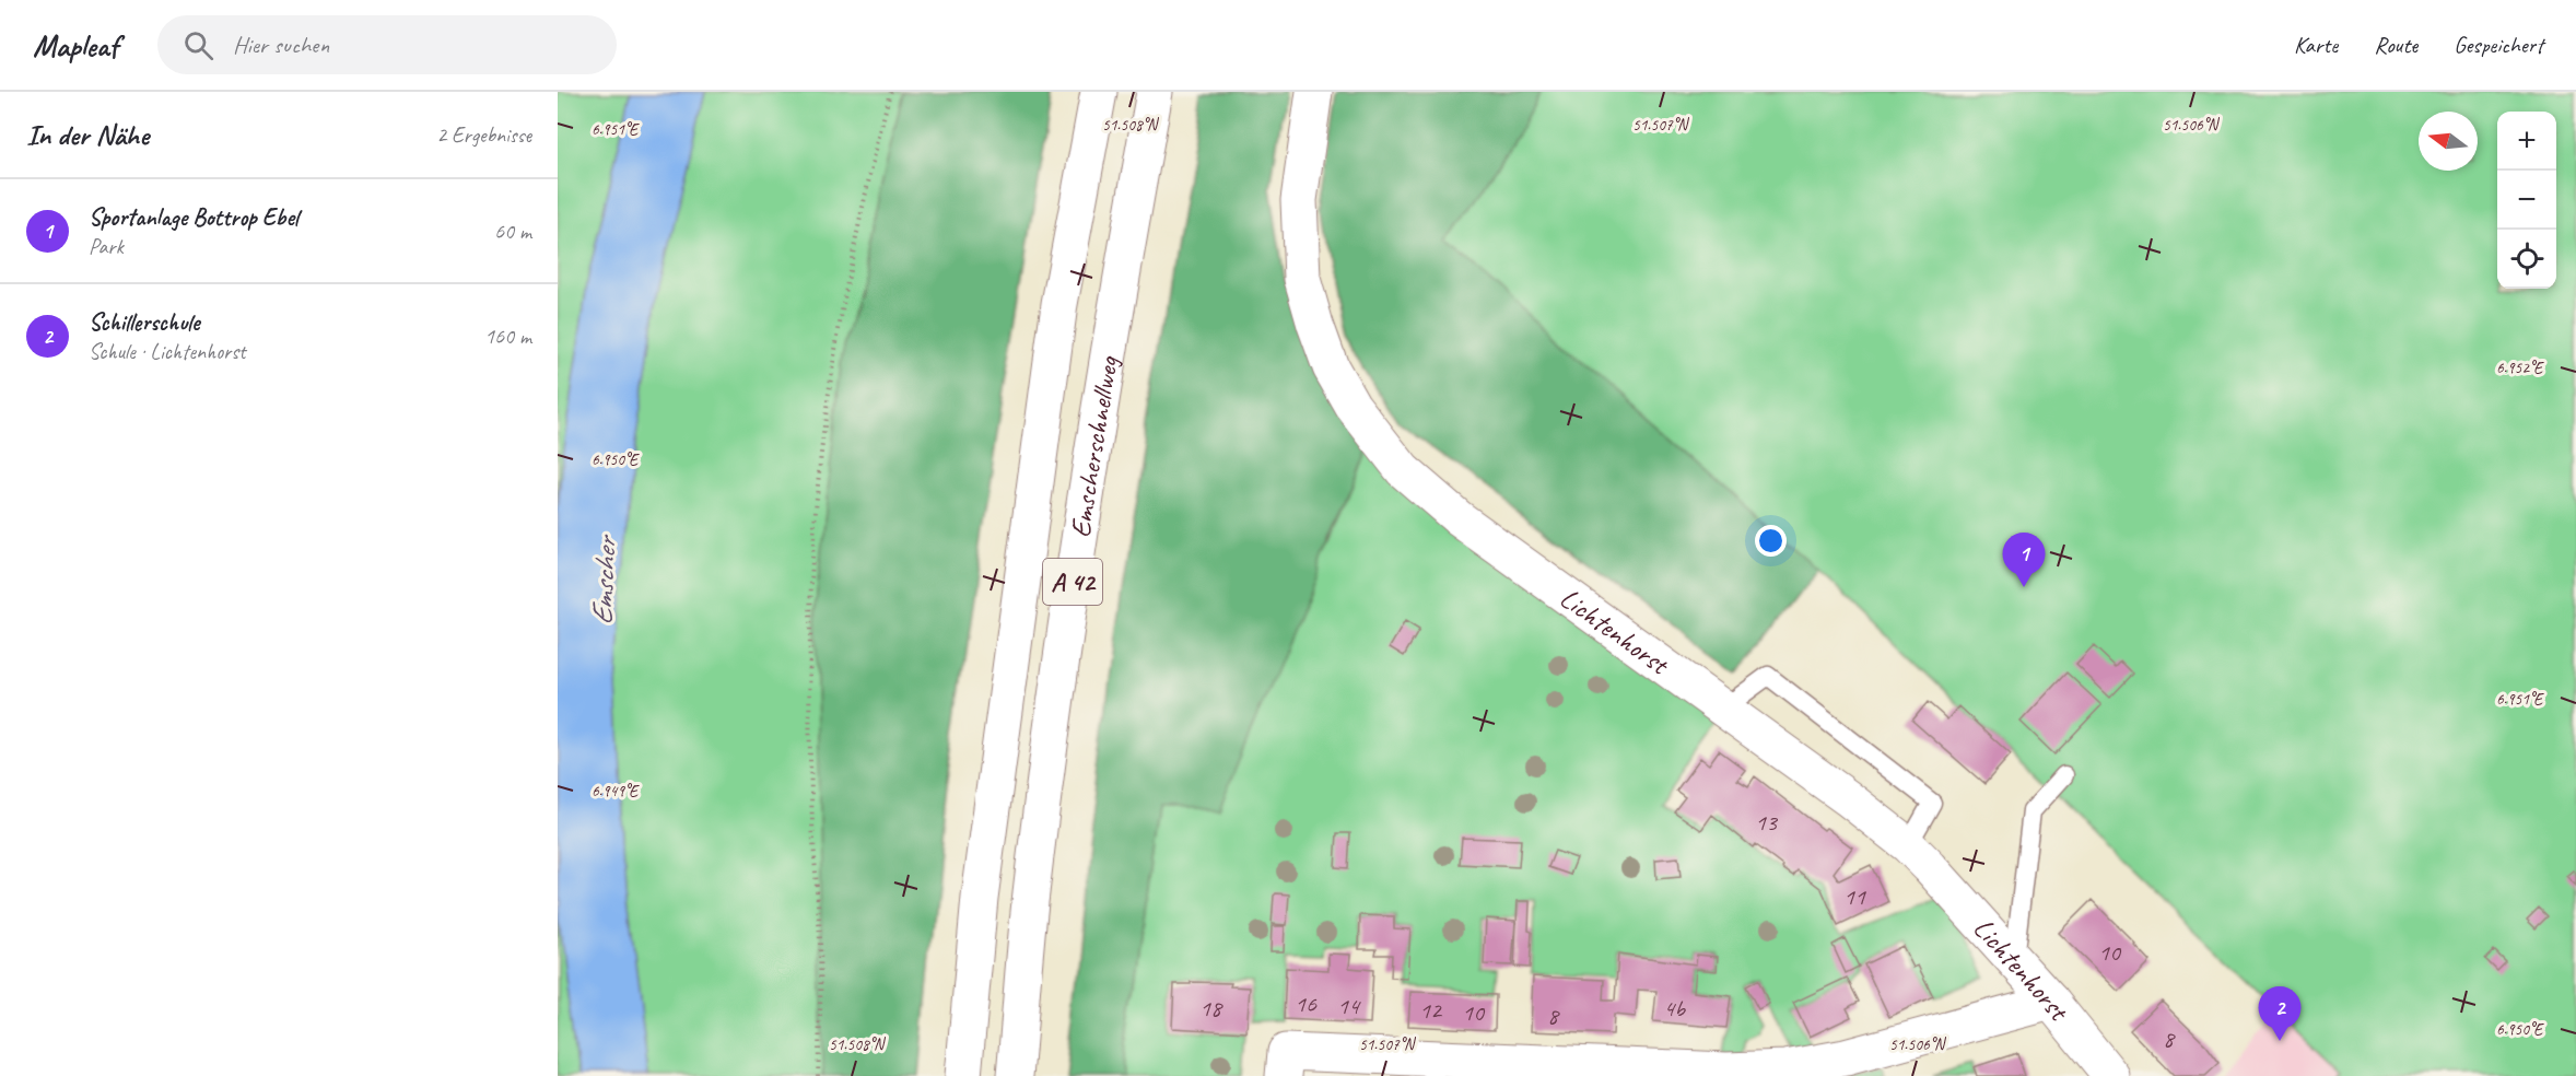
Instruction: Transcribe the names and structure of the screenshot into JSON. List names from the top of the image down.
{
  "streets": {
    "main road": ["Emscherschnellweg", "A 42", "Lichtenhorst"]
  },
  "water": ["Emscher"],
  "house_numbers": [
    "13",
    "11",
    "10",
    "16",
    "14",
    "18",
    "4b",
    "12",
    "10",
    "8",
    "8"
  ],
  "north": "left",
  "page": {
    "header": "Mapleaf",
    "search": "Hier suchen",
    "nav": ["Karte", "Route", "Gespeichert"],
    "heading": ["In der Nähe", "2 Ergebnisse"],
    "map_buttons": ["+", "−"],
    "list": [
      {
        "mark": "1",
        "name": "Sportanlage Bottrop Ebel",
        "note": "Park",
        "value": "60 m"
      },
      {
        "mark": "2",
        "name": "Schillerschule",
        "note": "Schule · Lichtenhorst",
        "value": "160 m"
      }
    ],
    "pins": ["1", "2"]
  },
  "coordinates": [
    "51.508°N",
    "51.507°N",
    "51.506°N",
    "6.951°E",
    "6.952°E",
    "6.950°E",
    "6.949°E"
  ]
}
